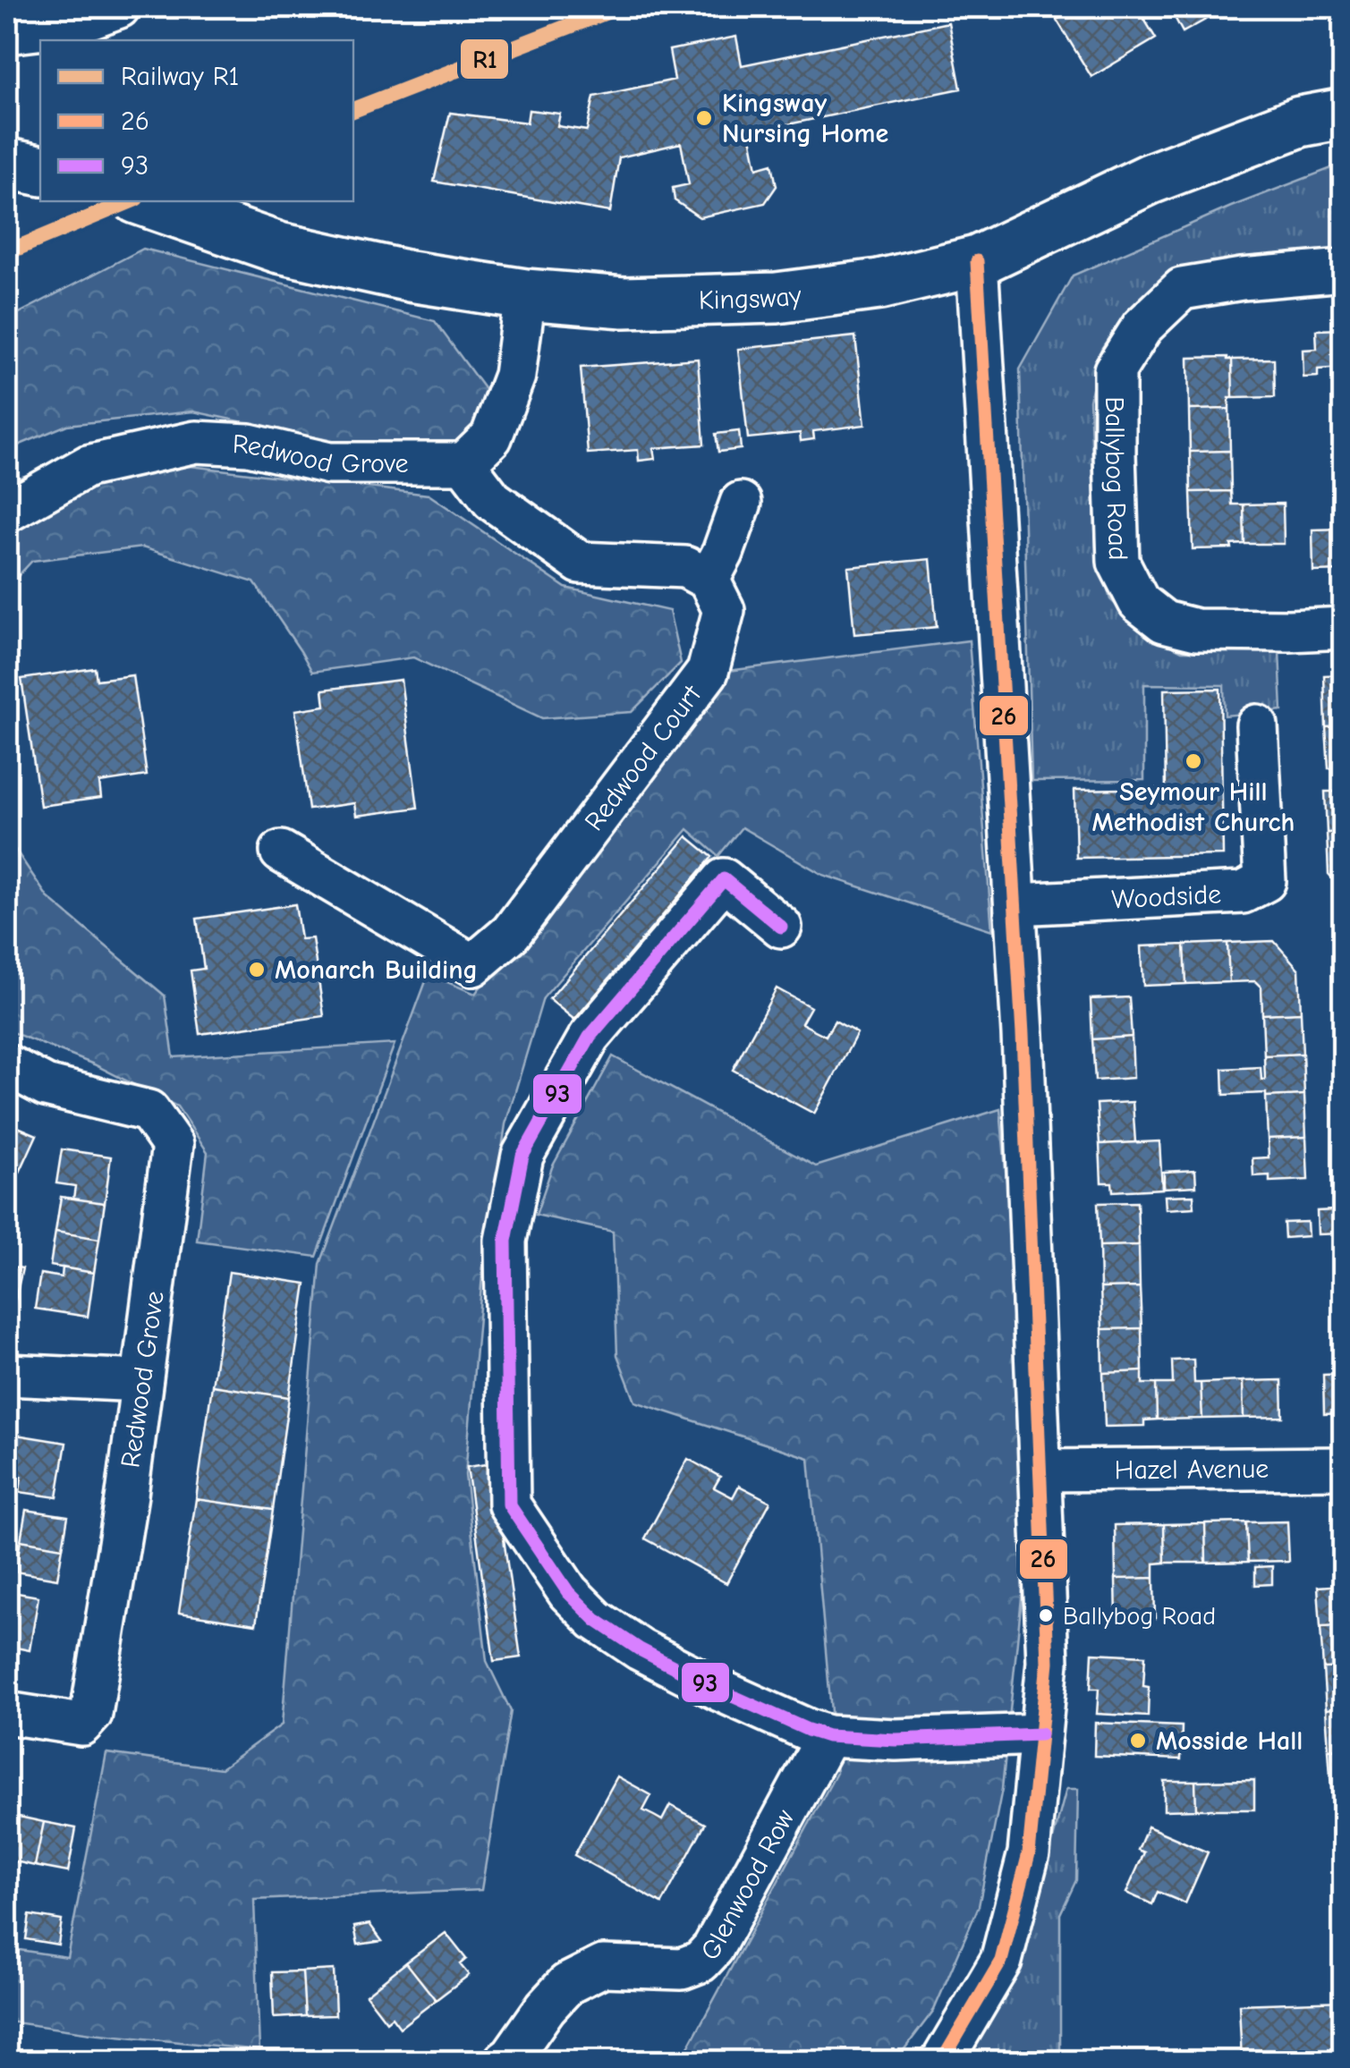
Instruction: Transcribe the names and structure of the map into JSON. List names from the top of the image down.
{
  "streets": {
    "main road": ["Kingsway"],
    "street": [
      "Redwood Grove",
      "Ballybog Road",
      "Redwood Court",
      "Woodside",
      "Hazel Avenue",
      "Glenwood Row"
    ]
  },
  "places": [
    "Kingsway Nursing Home",
    "Seymour Hill Methodist Church",
    "Monarch Building",
    "Ballybog Road",
    "Mosside Hall"
  ],
  "lines": ["rail line R1", "transit line 26", "transit line 93"],
  "legend": ["Railway R1", "26", "93"]
}
